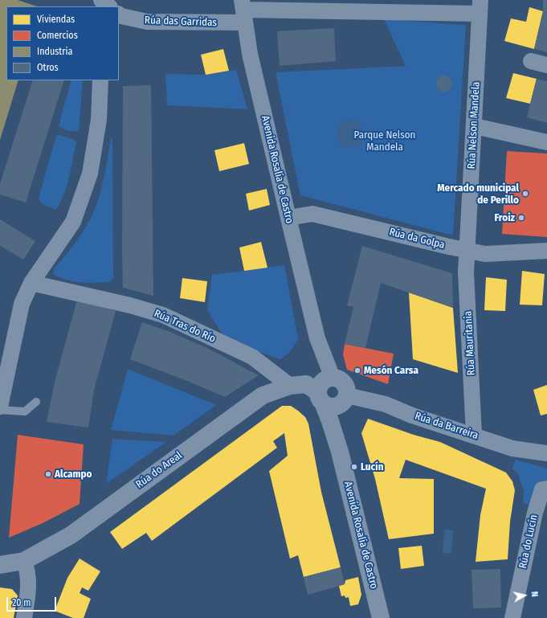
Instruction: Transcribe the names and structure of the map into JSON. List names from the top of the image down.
{
  "streets": {
    "street": [
      "Rúa das Garridas",
      "Rúa Nelson Mandela",
      "Avenida Rosalía de Castro",
      "Rúa da Golpa",
      "Rúa Tras do Río",
      "Rúa Mauritania",
      "Rúa da Barreira",
      "Rúa do Areal",
      "Rúa do Lucín"
    ]
  },
  "crossings": [
    ["Rúa das Garridas", "Avenida Rosalía de Castro"],
    ["Rúa Nelson Mandela", "Rúa da Golpa"],
    ["Rúa Nelson Mandela", "Rúa Mauritania"],
    ["Avenida Rosalía de Castro", "Rúa da Golpa"],
    ["Avenida Rosalía de Castro", "Rúa da Barreira"],
    ["Avenida Rosalía de Castro", "Rúa do Areal"],
    ["Rúa da Golpa", "Rúa Mauritania"],
    ["Rúa Tras do Río", "Rúa do Areal"],
    ["Rúa Mauritania", "Rúa da Barreira"],
    ["Rúa da Barreira", "Rúa do Areal"]
  ],
  "parks": ["Parque Nelson Mandela"],
  "places": [
    "Mercado municipal de Perillo",
    "Froiz",
    "Mesón Carsa",
    "Lucín",
    "Alcampo"
  ],
  "legend": [
    "Viviendas",
    "Comercios",
    "Industria",
    "Otros"
  ],
  "scale_bar": "20 m",
  "north": "right"
}
